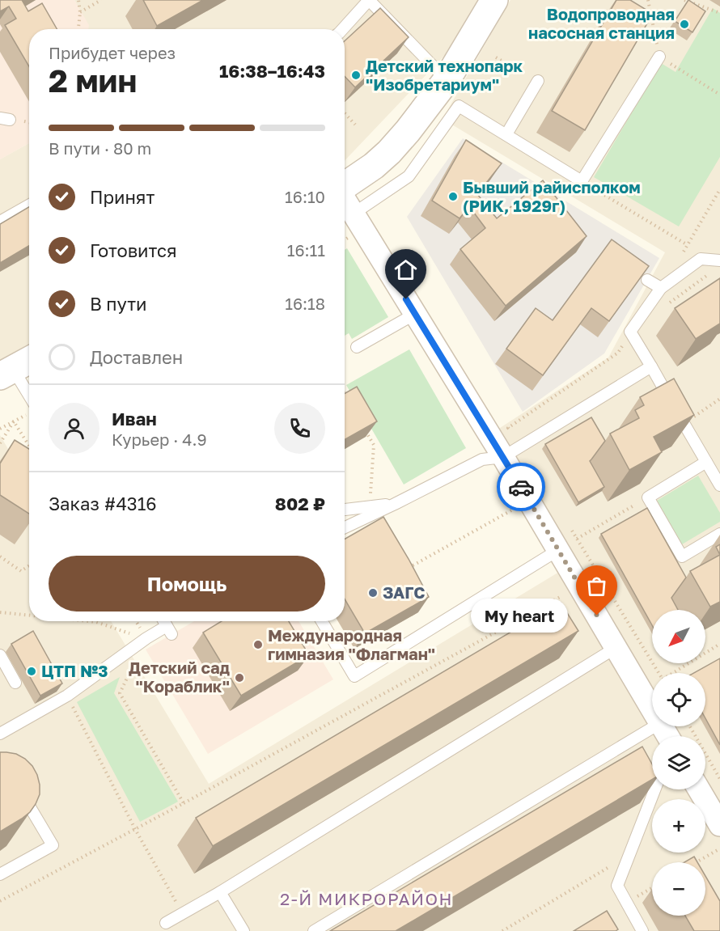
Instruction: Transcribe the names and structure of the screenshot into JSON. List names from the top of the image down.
{
  "districts": ["2-Й МИКРОРАЙОН"],
  "places": [
    "Водопроводная насосная станция",
    "Детский технопарк \"Изобретариум\"",
    "Бывший райисполком (РИК, 1929г)",
    "ЗАГС",
    "My heart",
    "Международная гимназия \"Флагман\"",
    "ЦТП №3",
    "Детский сад \"Кораблик\""
  ],
  "north": "bottom left",
  "page": {
    "heading": ["2 мин", "Прибудет через", "16:38–16:43"],
    "panel": [
      "Иван",
      "Курьер · 4.9",
      "Заказ #4316",
      "802 ₽"
    ],
    "bar": "В пути · 80 m",
    "list": [
      ["Принят", "16:10"],
      ["Готовится", "16:11"],
      ["В пути", "16:18"],
      "Доставлен"
    ],
    "buttons": "Помощь",
    "bubble": "My heart",
    "map_buttons": ["+", "−"]
  }
}
